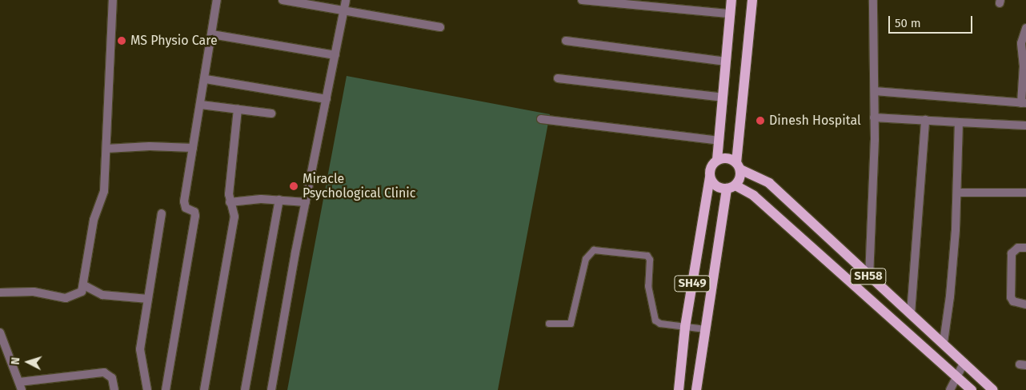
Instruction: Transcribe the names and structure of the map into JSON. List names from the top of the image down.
{
  "streets": {
    "main road": ["SH58", "SH49"]
  },
  "crossings": [
    ["SH58", "SH49"]
  ],
  "places": ["MS Physio Care", "Dinesh Hospital", "Miracle Psychological Clinic"],
  "scale_bar": "50 m",
  "north": "left"
}
